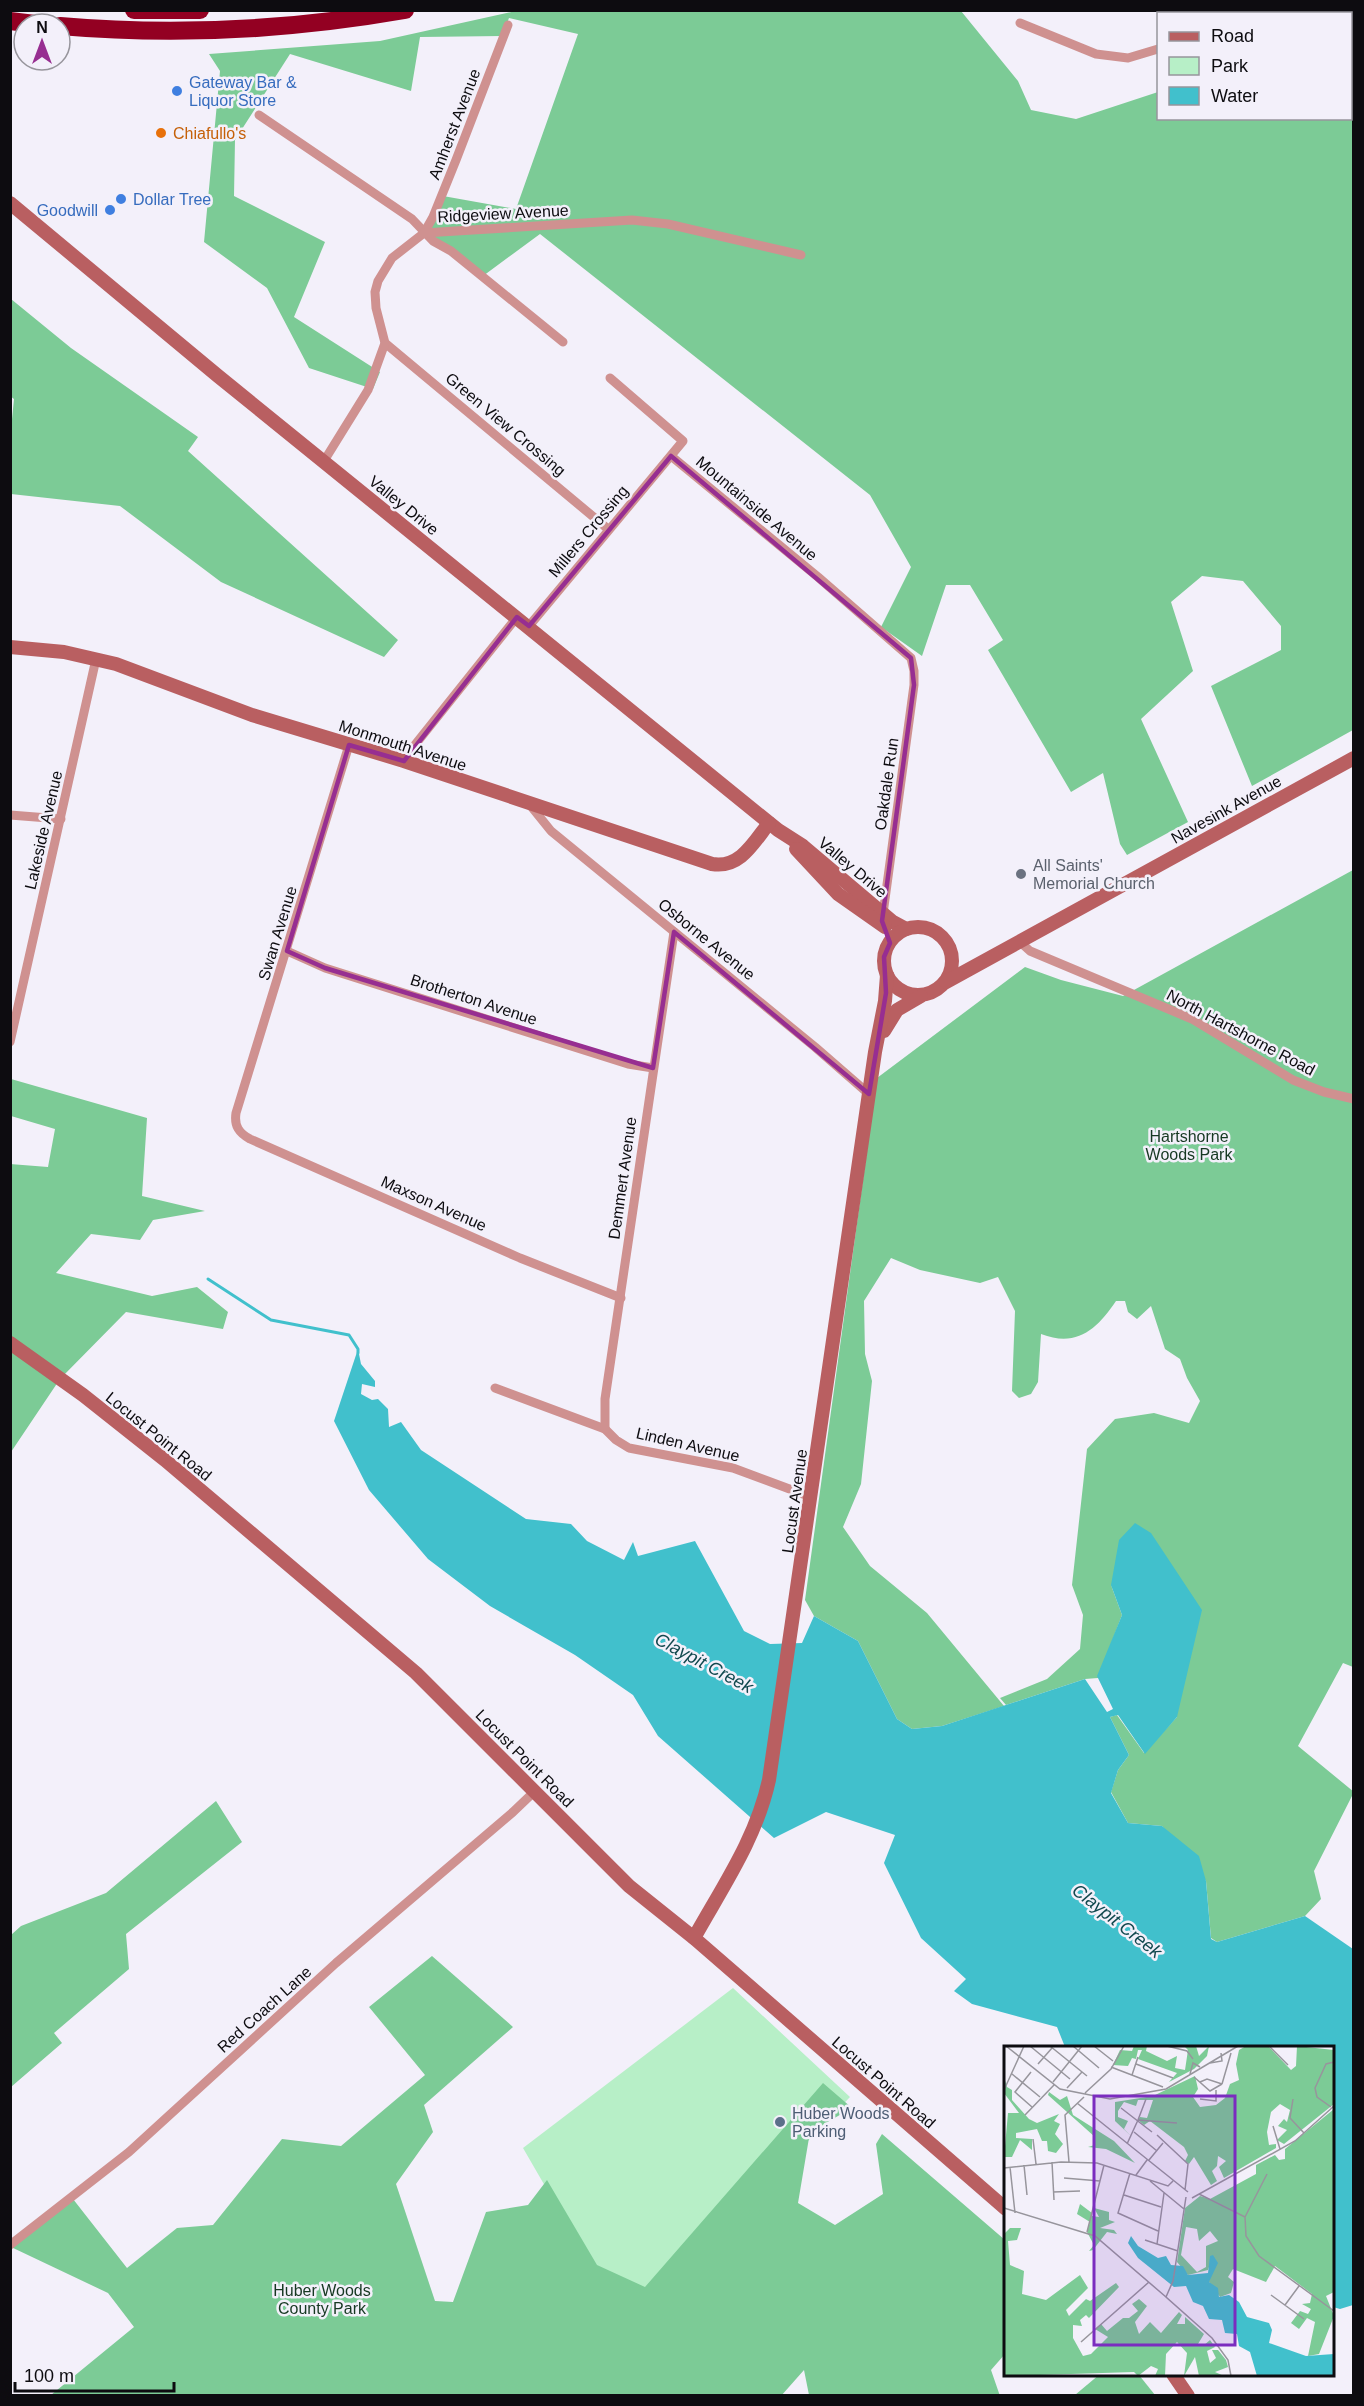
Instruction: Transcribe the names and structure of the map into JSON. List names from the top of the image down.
{
  "streets": {
    "street": [
      "Amherst Avenue",
      "Ridgeview Avenue",
      "Green View Crossing",
      "Valley Drive",
      "Mountainside Avenue",
      "Millers Crossing",
      "Monmouth Avenue",
      "Oakdale Run",
      "Navesink Avenue",
      "Lakeside Avenue",
      "Swan Avenue",
      "Osborne Avenue",
      "Brotherton Avenue",
      "North Hartshorne Road",
      "Demmert Avenue",
      "Maxson Avenue",
      "Locust Point Road",
      "Linden Avenue",
      "Locust Avenue",
      "Red Coach Lane"
    ]
  },
  "crossings": [
    ["Amherst Avenue", "Ridgeview Avenue"],
    ["Ridgeview Avenue", "Green View Crossing"],
    ["Green View Crossing", "Millers Crossing"],
    ["Valley Drive", "Millers Crossing"],
    ["Valley Drive", "Monmouth Avenue"],
    ["Valley Drive", "Oakdale Run"],
    ["Valley Drive", "Navesink Avenue"],
    ["Valley Drive", "Locust Avenue"],
    ["Mountainside Avenue", "Millers Crossing"],
    ["Mountainside Avenue", "Oakdale Run"],
    ["Monmouth Avenue", "Lakeside Avenue"],
    ["Monmouth Avenue", "Swan Avenue"],
    ["Monmouth Avenue", "Osborne Avenue"],
    ["Navesink Avenue", "North Hartshorne Road"],
    ["Navesink Avenue", "Locust Avenue"],
    ["Swan Avenue", "Brotherton Avenue"],
    ["Swan Avenue", "Maxson Avenue"],
    ["Osborne Avenue", "Demmert Avenue"],
    ["Osborne Avenue", "Locust Avenue"],
    ["Brotherton Avenue", "Demmert Avenue"],
    ["Demmert Avenue", "Maxson Avenue"],
    ["Demmert Avenue", "Linden Avenue"],
    ["Locust Point Road", "Locust Avenue"],
    ["Locust Point Road", "Red Coach Lane"],
    ["Linden Avenue", "Locust Avenue"]
  ],
  "water": ["Claypit Creek"],
  "parks": ["Hartshorne Woods Park", "Huber Woods County Park"],
  "places": [
    "Gateway Bar & Liquor Store",
    "Chiafullo's",
    "Dollar Tree",
    "Goodwill",
    "All Saints' Memorial Church",
    "Huber Woods Parking"
  ],
  "legend": ["Road", "Park", "Water"],
  "scale_bar": "100 m",
  "north": "top"
}
